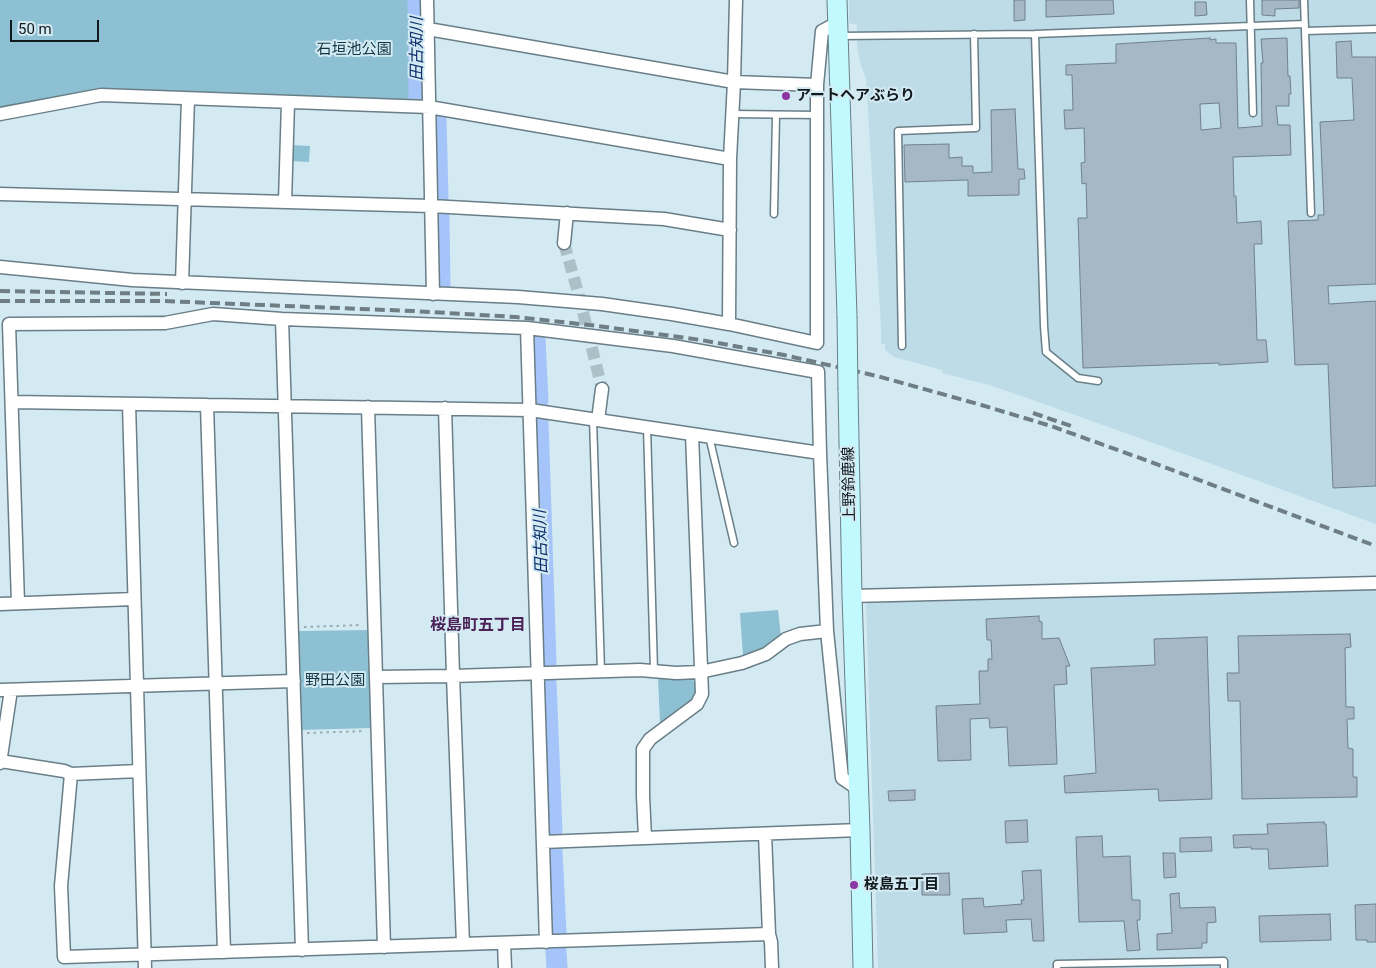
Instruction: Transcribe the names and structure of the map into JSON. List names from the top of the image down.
{
  "streets": {
    "main road": ["上野鈴鹿線"]
  },
  "districts": ["桜島町五丁目"],
  "water": ["田古知川"],
  "parks": ["石垣池公園", "野田公園"],
  "places": ["アートヘアぶらり", "桜島五丁目"],
  "scale_bar": "50 m"
}
